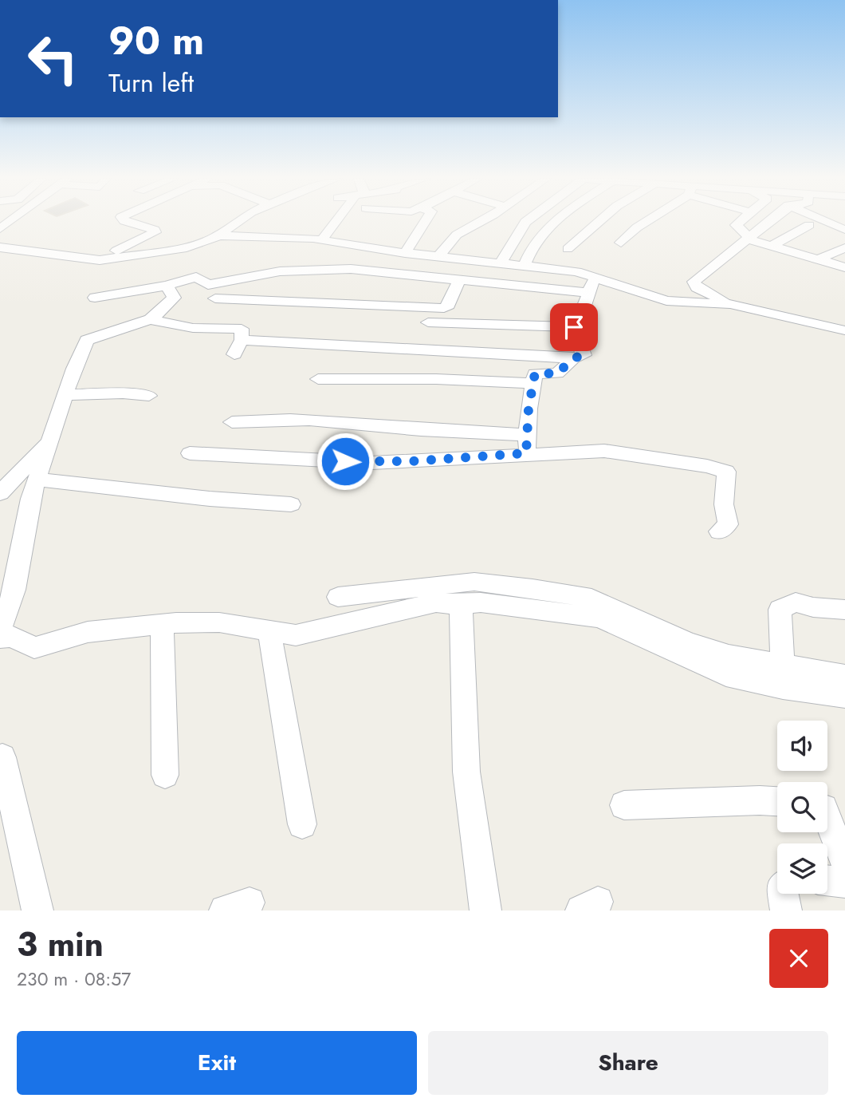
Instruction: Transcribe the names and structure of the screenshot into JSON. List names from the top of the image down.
{
  "page": {
    "turn": ["90 m", "Turn left"],
    "heading": ["3 min", "230 m · 08:57"],
    "buttons": ["Exit", "Share"]
  }
}
